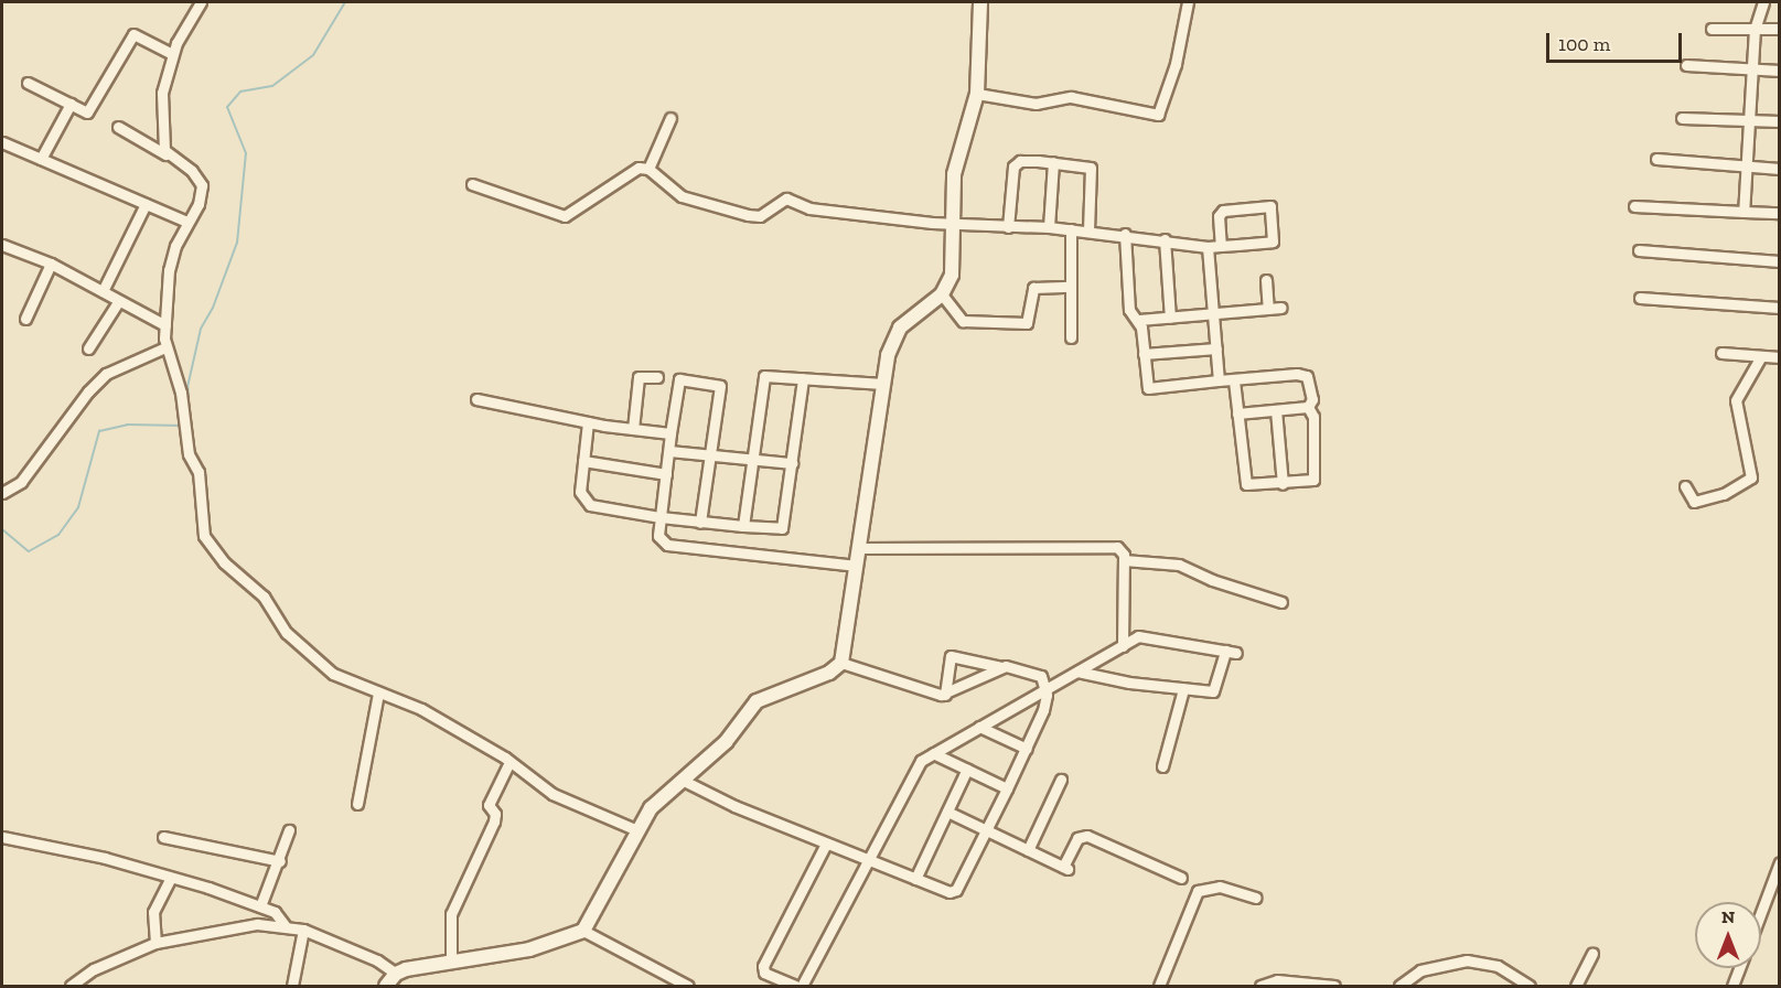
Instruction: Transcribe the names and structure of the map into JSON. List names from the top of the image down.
{
  "scale_bar": "100 m",
  "north": "top"
}
